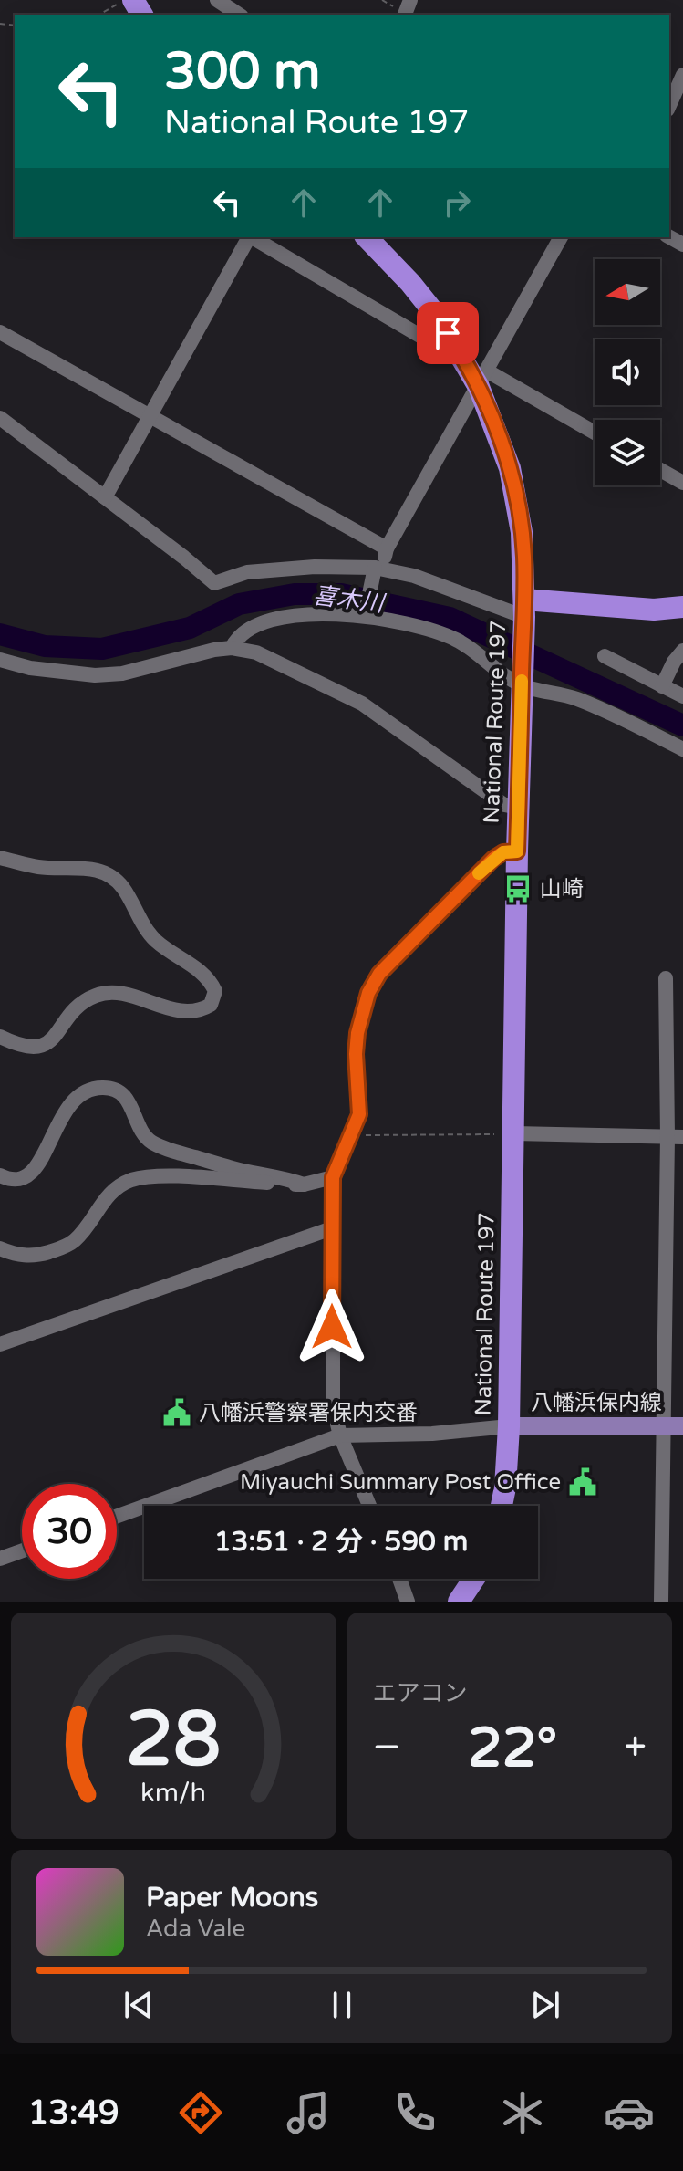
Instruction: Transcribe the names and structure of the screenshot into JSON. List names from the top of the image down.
{
  "streets": {
    "highway": ["National Route 197"],
    "main road": ["八幡浜保内線"]
  },
  "crossings": [
    ["National Route 197", "八幡浜保内線"]
  ],
  "water": ["喜木川"],
  "places": {
    "bus stop": ["山崎"],
    "public building": ["八幡浜警察署保内交番", "Miyauchi Summary Post Office"]
  },
  "north": "left",
  "page": {
    "turn": ["300 m", "National Route 197"],
    "limit": "30",
    "trip": "13:51 · 2 分 · 590 m",
    "tile": "エアコン",
    "heat": ["−", "22°", "+"],
    "song": ["Paper Moons", "Ada Vale"],
    "tabs": "13:49",
    "gauge": ["28", "km/h"]
  }
}
